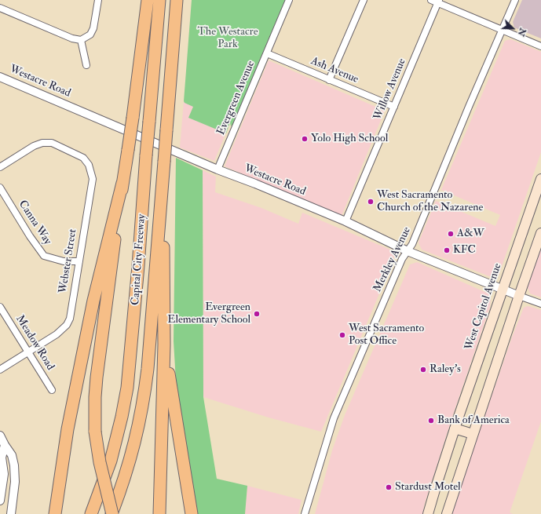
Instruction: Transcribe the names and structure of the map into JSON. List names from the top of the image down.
{
  "streets": {
    "highway": ["Capital City Freeway"],
    "main road": ["West Capitol Avenue"],
    "street": [
      "Ash Avenue",
      "Westacre Road",
      "Willow Avenue",
      "Evergreen Avenue",
      "Canna Way",
      "Merkley Avenue",
      "Webster Street",
      "Meadow Road"
    ]
  },
  "crossings": [
    ["Ash Avenue", "Willow Avenue"],
    ["Ash Avenue", "Evergreen Avenue"],
    ["Westacre Road", "Willow Avenue"],
    ["Westacre Road", "Evergreen Avenue"],
    ["Westacre Road", "Merkley Avenue"],
    ["Westacre Road", "West Capitol Avenue"],
    ["Canna Way", "Webster Street"],
    ["Webster Street", "Meadow Road"]
  ],
  "parks": ["The Westacre Park"],
  "places": [
    "Yolo High School",
    "West Sacramento Church of the Nazarene",
    "A&W",
    "KFC",
    "Evergreen Elementary School",
    "West Sacramento Post Office",
    "Raley's",
    "Bank of America",
    "Stardust Motel"
  ],
  "north": "bottom right"
}
